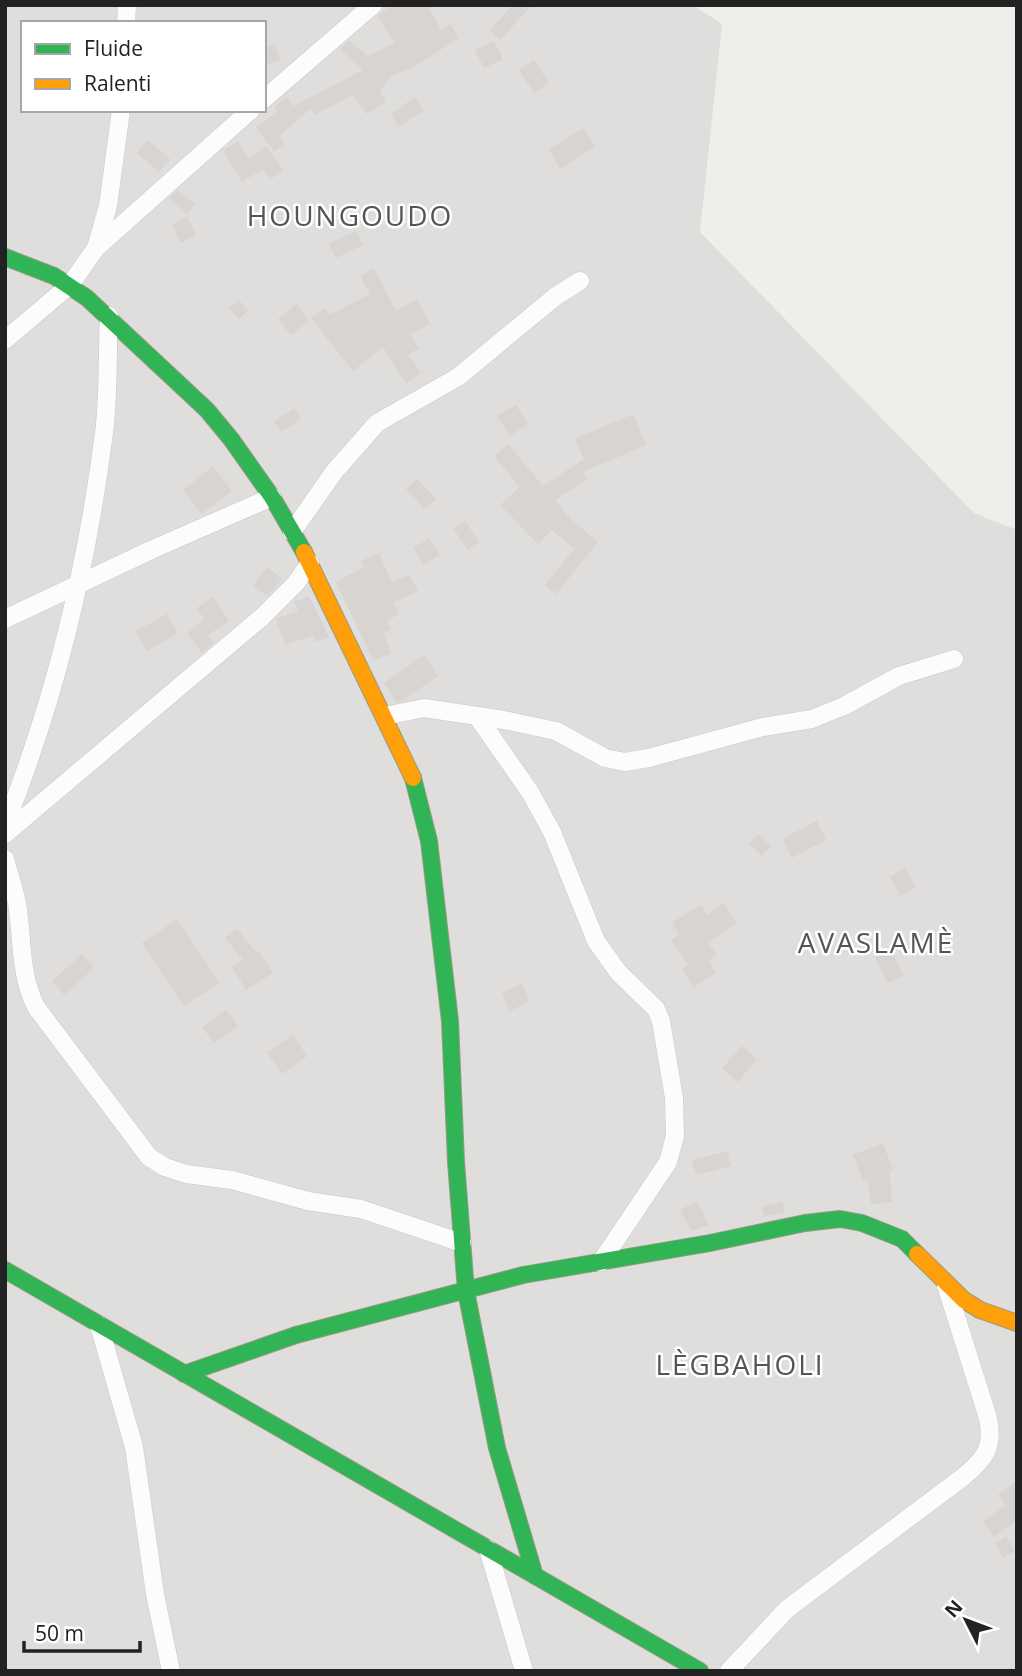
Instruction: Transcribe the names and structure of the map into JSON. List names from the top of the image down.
{
  "districts": ["HOUNGOUDO", "AVASLAMÈ", "LÈGBAHOLI"],
  "legend": ["Fluide", "Ralenti"],
  "scale_bar": "50 m",
  "north": "top left"
}
